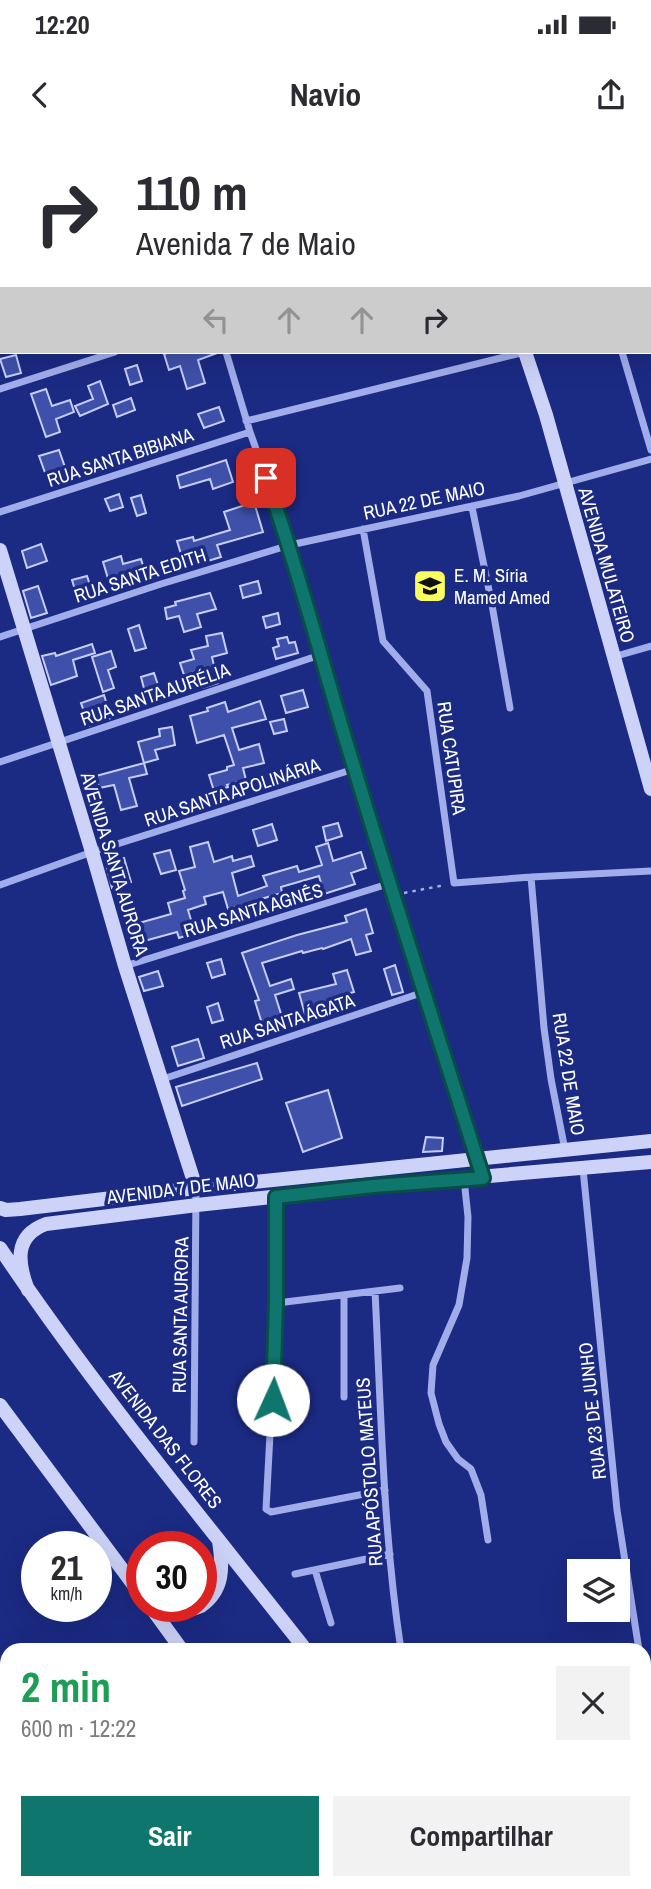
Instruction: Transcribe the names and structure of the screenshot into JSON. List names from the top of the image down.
{
  "streets": {
    "main road": [
      "AVENIDA MULATEIRO",
      "AVENIDA SANTA AURORA",
      "AVENIDA 7 DE MAIO",
      "AVENIDA DAS FLORES"
    ],
    "street": [
      "RUA SANTA BIBIANA",
      "RUA 22 DE MAIO",
      "RUA SANTA EDITH",
      "RUA SANTA AURÉLIA",
      "RUA CATUPIRA",
      "RUA SANTA APOLINÁRIA",
      "RUA SANTA AGNÊS",
      "RUA SANTA ÁGATA",
      "RUA SANTA AURORA",
      "RUA 23 DE JUNHO",
      "RUA APÓSTOLO MATEUS"
    ]
  },
  "crossings": [
    ["RUA 22 DE MAIO", "AVENIDA MULATEIRO"],
    ["RUA 22 DE MAIO", "RUA SANTA EDITH"],
    ["RUA 22 DE MAIO", "RUA CATUPIRA"],
    ["RUA 22 DE MAIO", "AVENIDA 7 DE MAIO"],
    ["RUA SANTA EDITH", "AVENIDA SANTA AURORA"],
    ["RUA SANTA AURÉLIA", "AVENIDA SANTA AURORA"],
    ["RUA SANTA APOLINÁRIA", "AVENIDA SANTA AURORA"],
    ["AVENIDA SANTA AURORA", "RUA SANTA AGNÊS"],
    ["AVENIDA SANTA AURORA", "RUA SANTA ÁGATA"],
    ["AVENIDA SANTA AURORA", "AVENIDA 7 DE MAIO"],
    ["AVENIDA SANTA AURORA", "RUA SANTA AURORA"],
    ["AVENIDA 7 DE MAIO", "RUA SANTA AURORA"],
    ["AVENIDA 7 DE MAIO", "RUA 23 DE JUNHO"],
    ["AVENIDA 7 DE MAIO", "AVENIDA DAS FLORES"]
  ],
  "places": {
    "school or university": ["E. M. Síria Mamed Amed"]
  },
  "page": {
    "status": "12:20",
    "header": "Navio",
    "turn": ["110 m", "Avenida 7 de Maio"],
    "speed": "21 km/h",
    "limit": "30",
    "heading": ["2 min", "600 m · 12:22"],
    "buttons": ["Sair", "Compartilhar"]
  }
}
